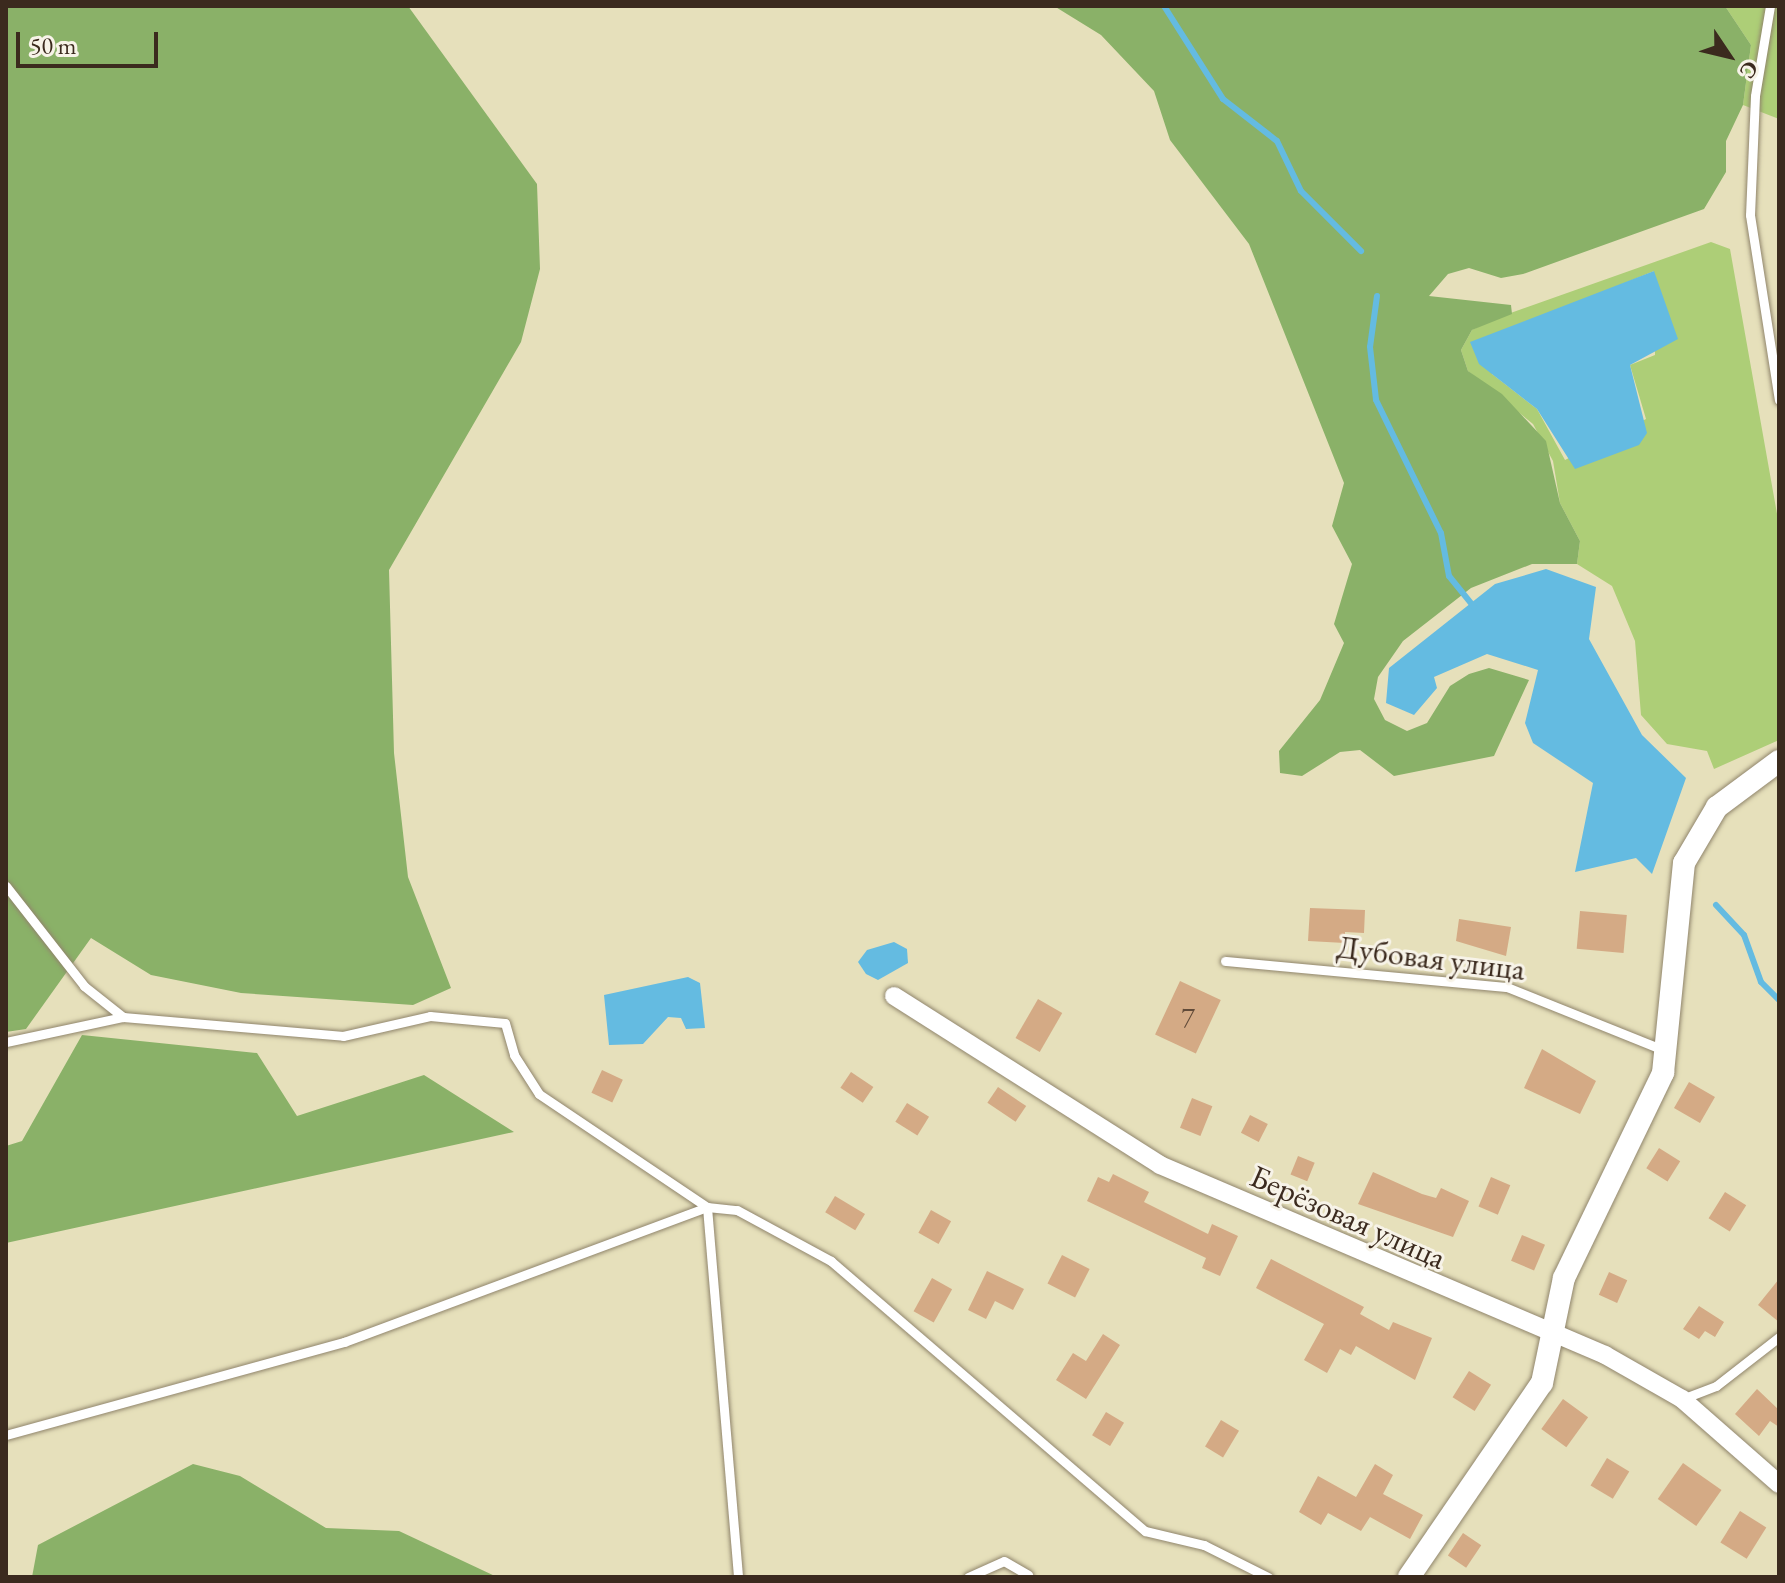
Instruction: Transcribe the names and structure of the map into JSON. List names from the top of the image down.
{
  "streets": {
    "street": ["Берёзовая улица"],
    "lane": ["Дубовая улица"]
  },
  "house_numbers": ["7"],
  "scale_bar": "50 m",
  "north": "bottom right"
}
